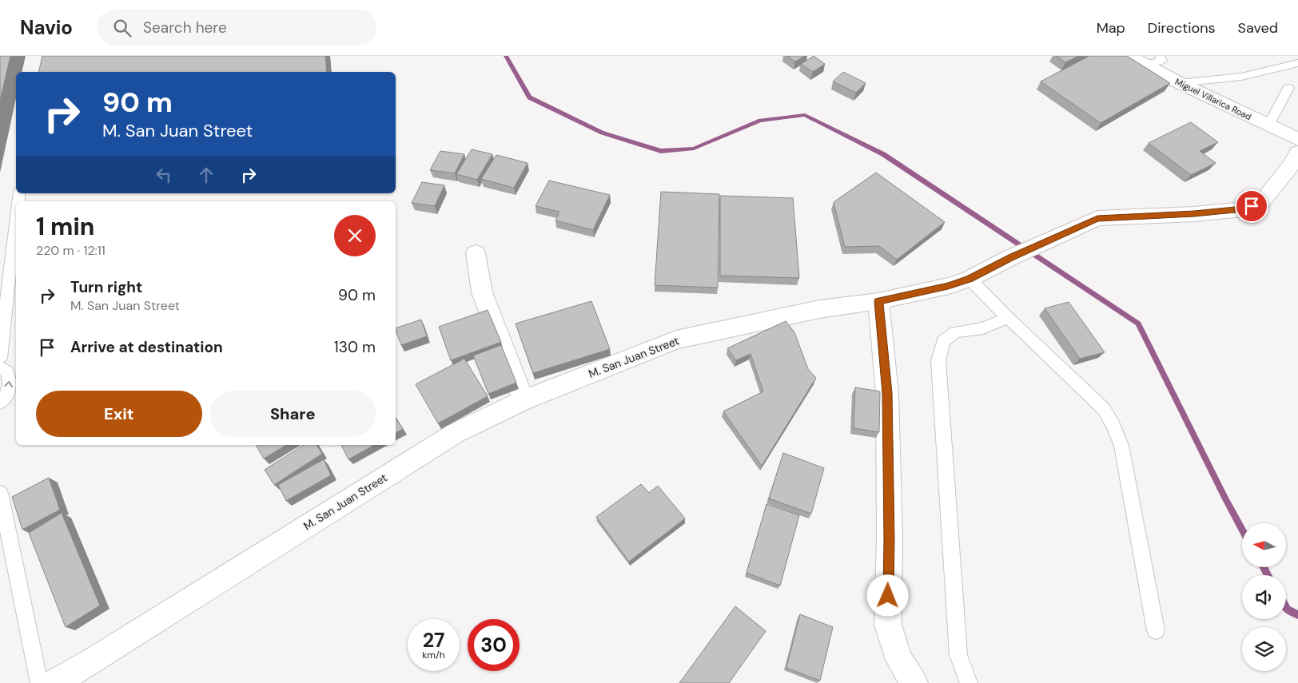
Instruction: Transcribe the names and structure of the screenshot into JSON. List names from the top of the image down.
{
  "streets": {
    "street": ["Miguel Villarica Road", "M. San Juan Street"]
  },
  "north": "left",
  "page": {
    "header": "Navio",
    "search": "Search here",
    "nav": ["Map", "Directions", "Saved"],
    "turn": ["90 m", "M. San Juan Street"],
    "heading": ["1 min", "220 m · 12:11"],
    "list": [
      {
        "name": "Turn right",
        "note": "M. San Juan Street",
        "value": "90 m"
      },
      {
        "name": "Arrive at destination",
        "value": "130 m"
      }
    ],
    "buttons": ["Exit", "Share"],
    "speed": "27 km/h",
    "limit": "30"
  }
}
